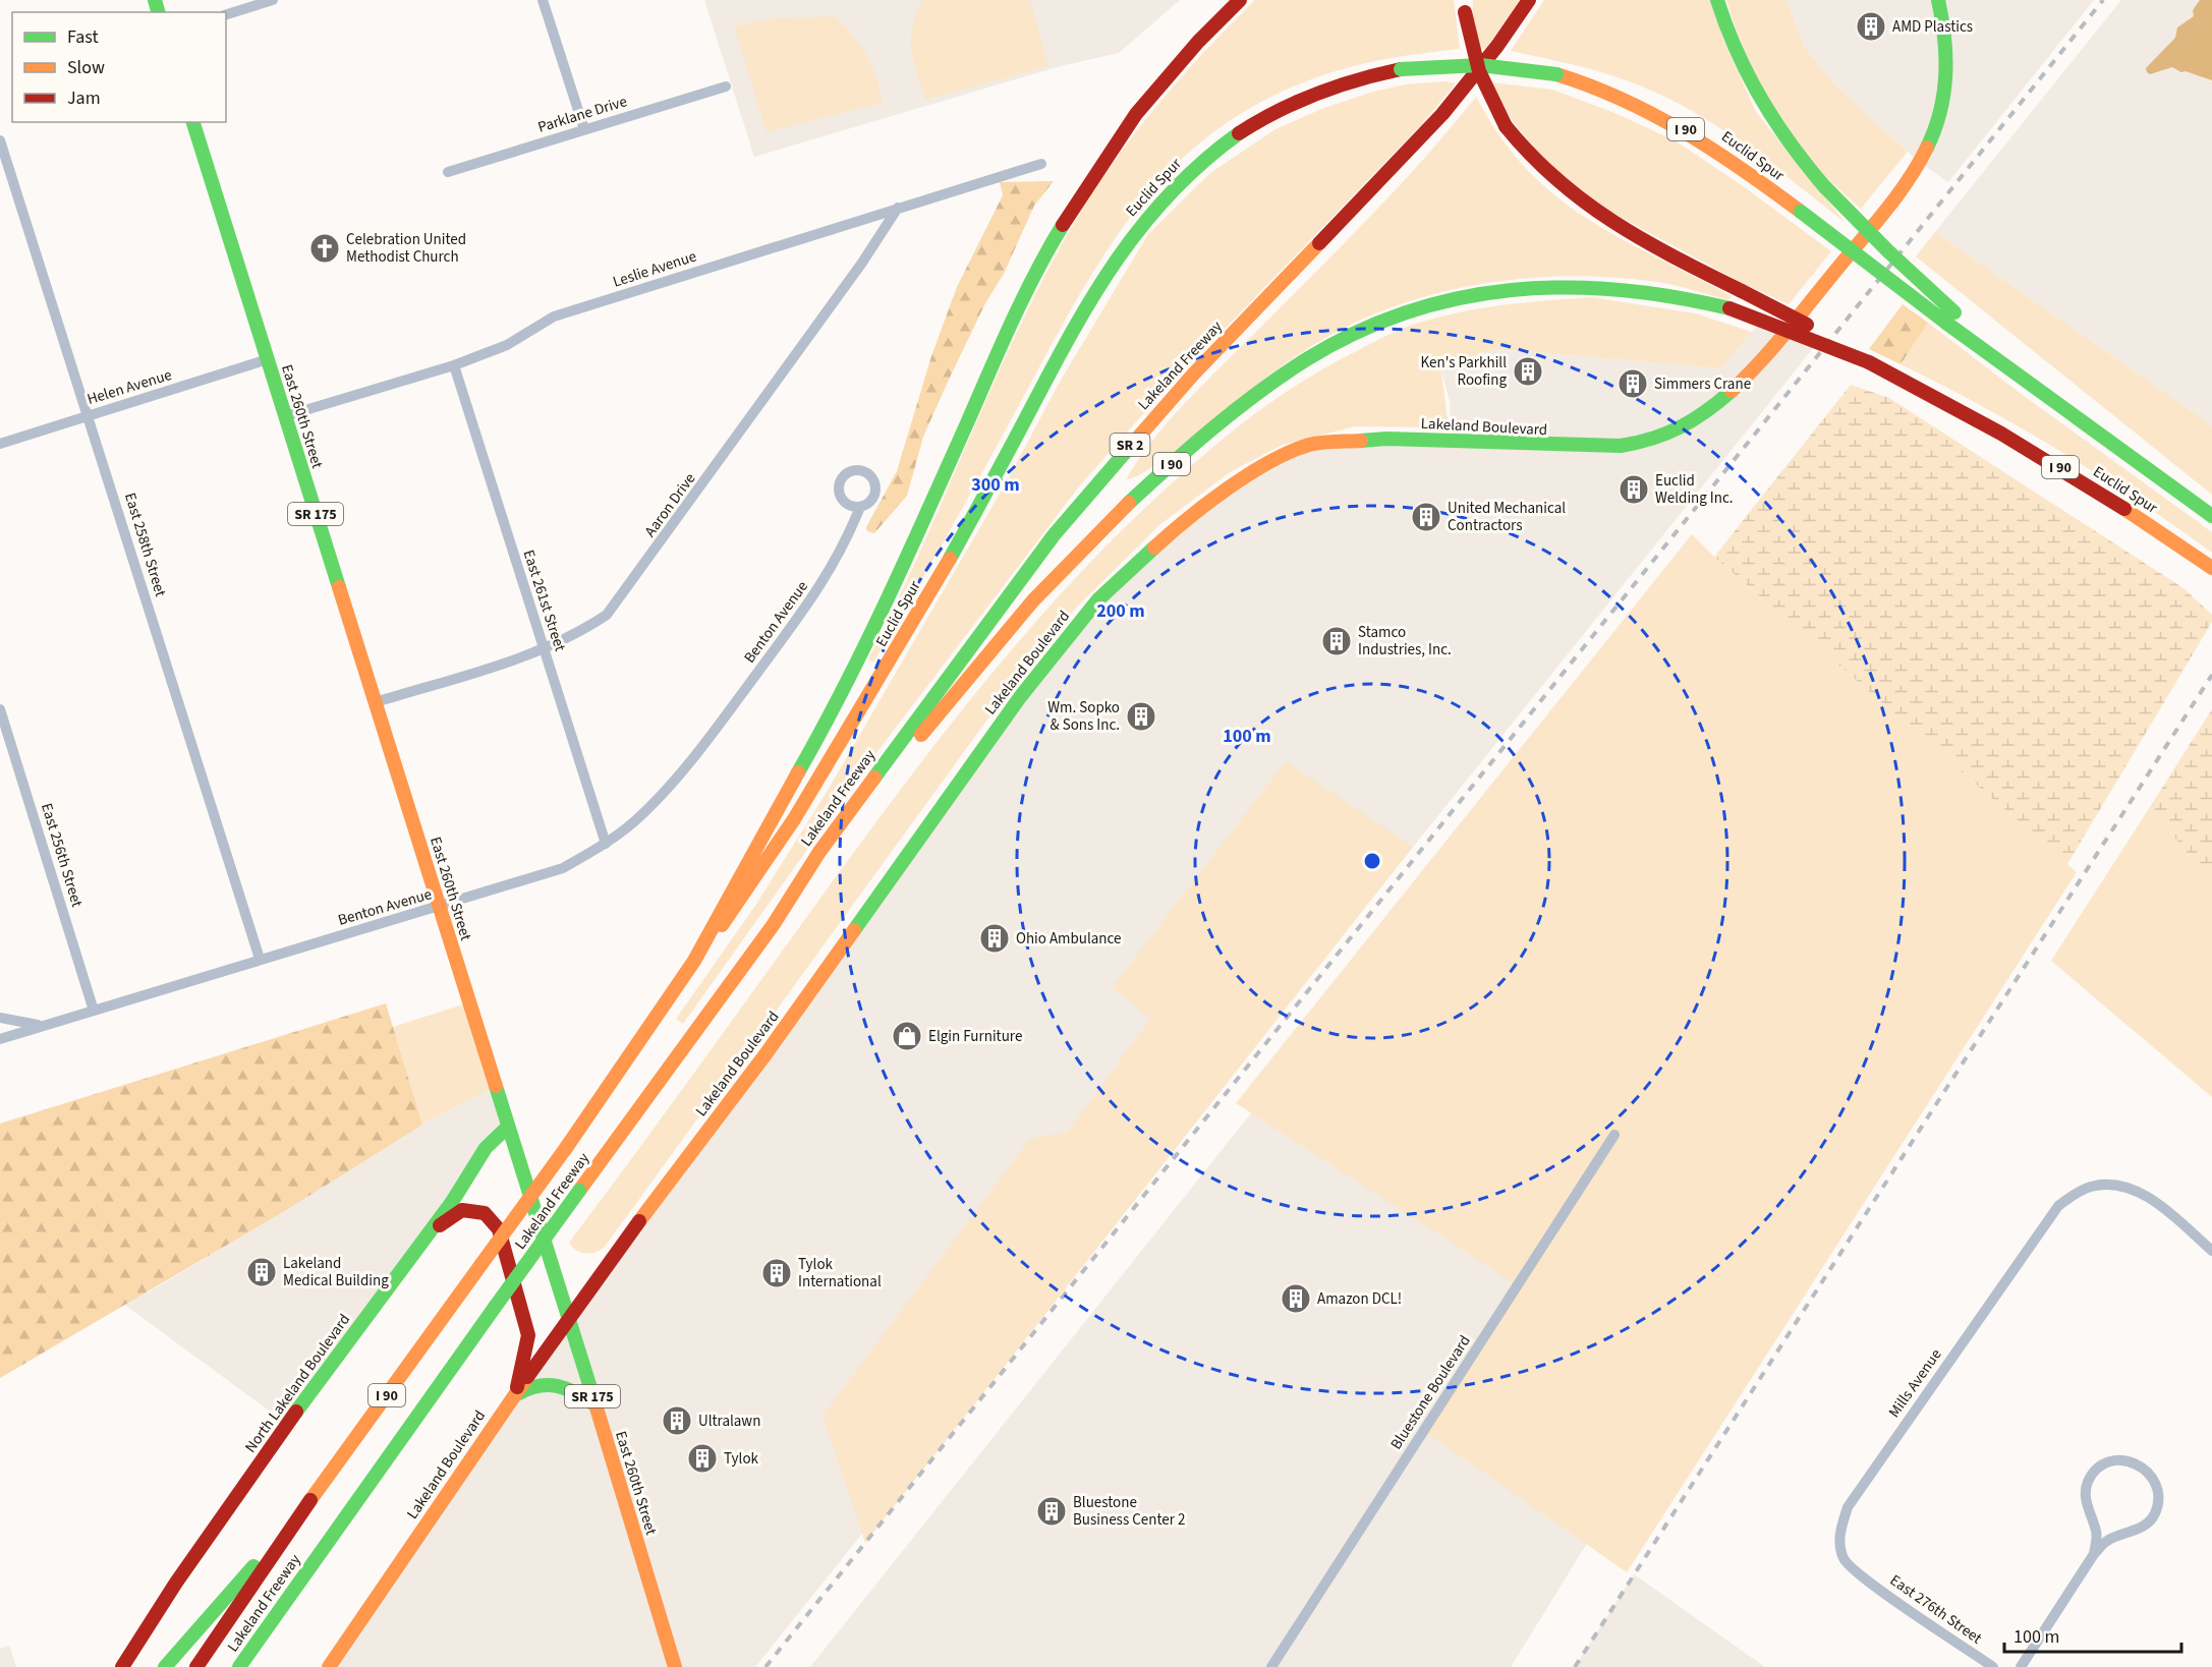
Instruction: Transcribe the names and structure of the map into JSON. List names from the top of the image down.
{
  "streets": {
    "main road": [
      "I 90",
      "Euclid Spur",
      "Lakeland Freeway",
      "East 260th Street",
      "Lakeland Boulevard",
      "SR 2",
      "SR 175",
      "North Lakeland Boulevard"
    ],
    "street": [
      "Parklane Drive",
      "Leslie Avenue",
      "Helen Avenue",
      "Aaron Drive",
      "East 258th Street",
      "East 261st Street",
      "Benton Avenue",
      "East 256th Street",
      "Mills Avenue",
      "Bluestone Boulevard",
      "East 276th Street"
    ]
  },
  "crossings": [
    ["Euclid Spur", "Lakeland Freeway"],
    ["Leslie Avenue", "East 260th Street"],
    ["Leslie Avenue", "Aaron Drive"],
    ["Leslie Avenue", "East 261st Street"],
    ["Helen Avenue", "East 260th Street"],
    ["Helen Avenue", "East 258th Street"],
    ["East 260th Street", "Lakeland Boulevard"],
    ["East 260th Street", "Aaron Drive"],
    ["East 260th Street", "Benton Avenue"],
    ["East 260th Street", "North Lakeland Boulevard"],
    ["Aaron Drive", "East 261st Street"],
    ["East 258th Street", "Benton Avenue"],
    ["East 261st Street", "Benton Avenue"],
    ["Benton Avenue", "East 256th Street"],
    ["Mills Avenue", "East 276th Street"]
  ],
  "places": {
    "building": [
      "AMD Plastics",
      "Ken's Parkhill Roofing",
      "Simmers Crane",
      "Euclid Welding Inc.",
      "United Mechanical Contractors",
      "Stamco Industries, Inc.",
      "Wm. Sopko & Sons Inc.",
      "Ohio Ambulance",
      "Lakeland Medical Building",
      "Tylok International",
      "Amazon DCL!",
      "Ultralawn",
      "Tylok",
      "Bluestone Business Center 2"
    ],
    "church": ["Celebration United Methodist Church"],
    "shop": ["Elgin Furniture"]
  },
  "legend": ["Fast", "Slow", "Jam"],
  "scale_bar": "100 m",
  "rings": ["300 m", "200 m", "100 m"]
}
